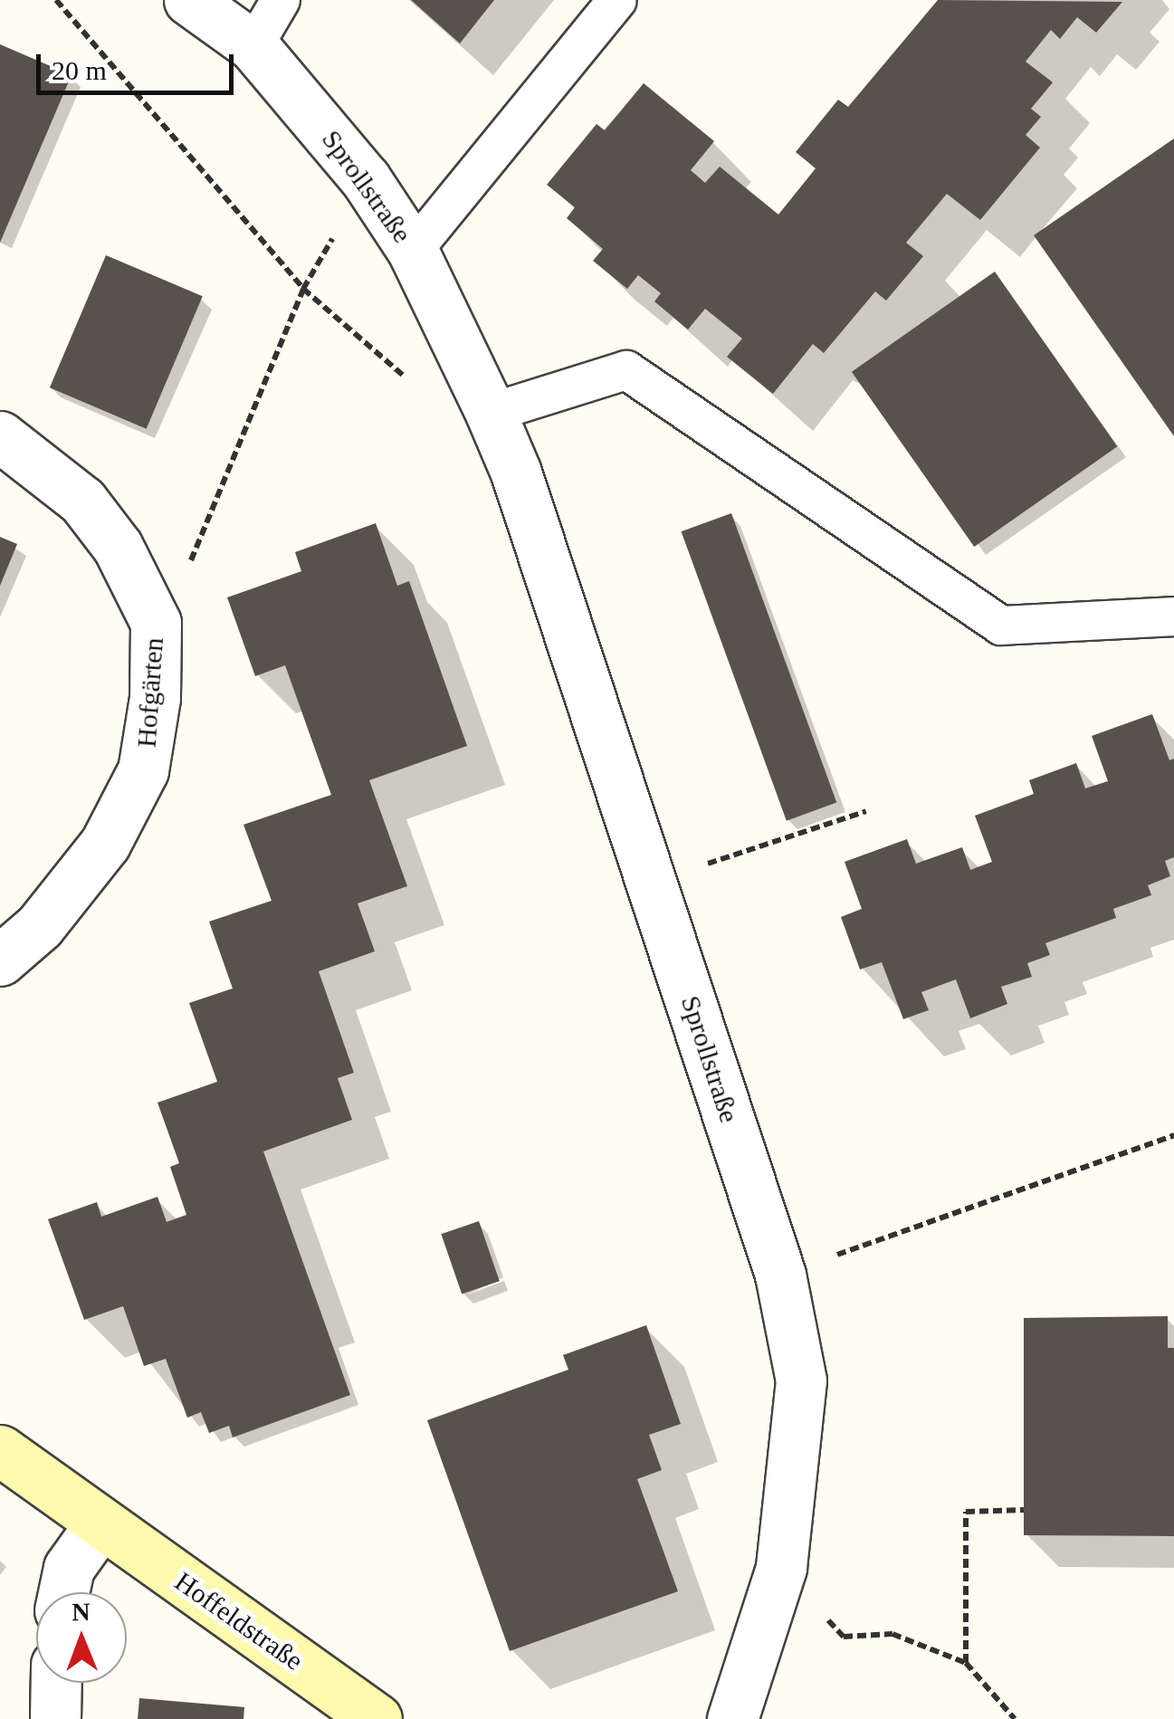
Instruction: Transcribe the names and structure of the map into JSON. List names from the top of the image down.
{
  "streets": {
    "street": ["Sprollstraße", "Hofgärten", "Hoffeldstraße"]
  },
  "scale_bar": "20 m",
  "north": "top"
}
